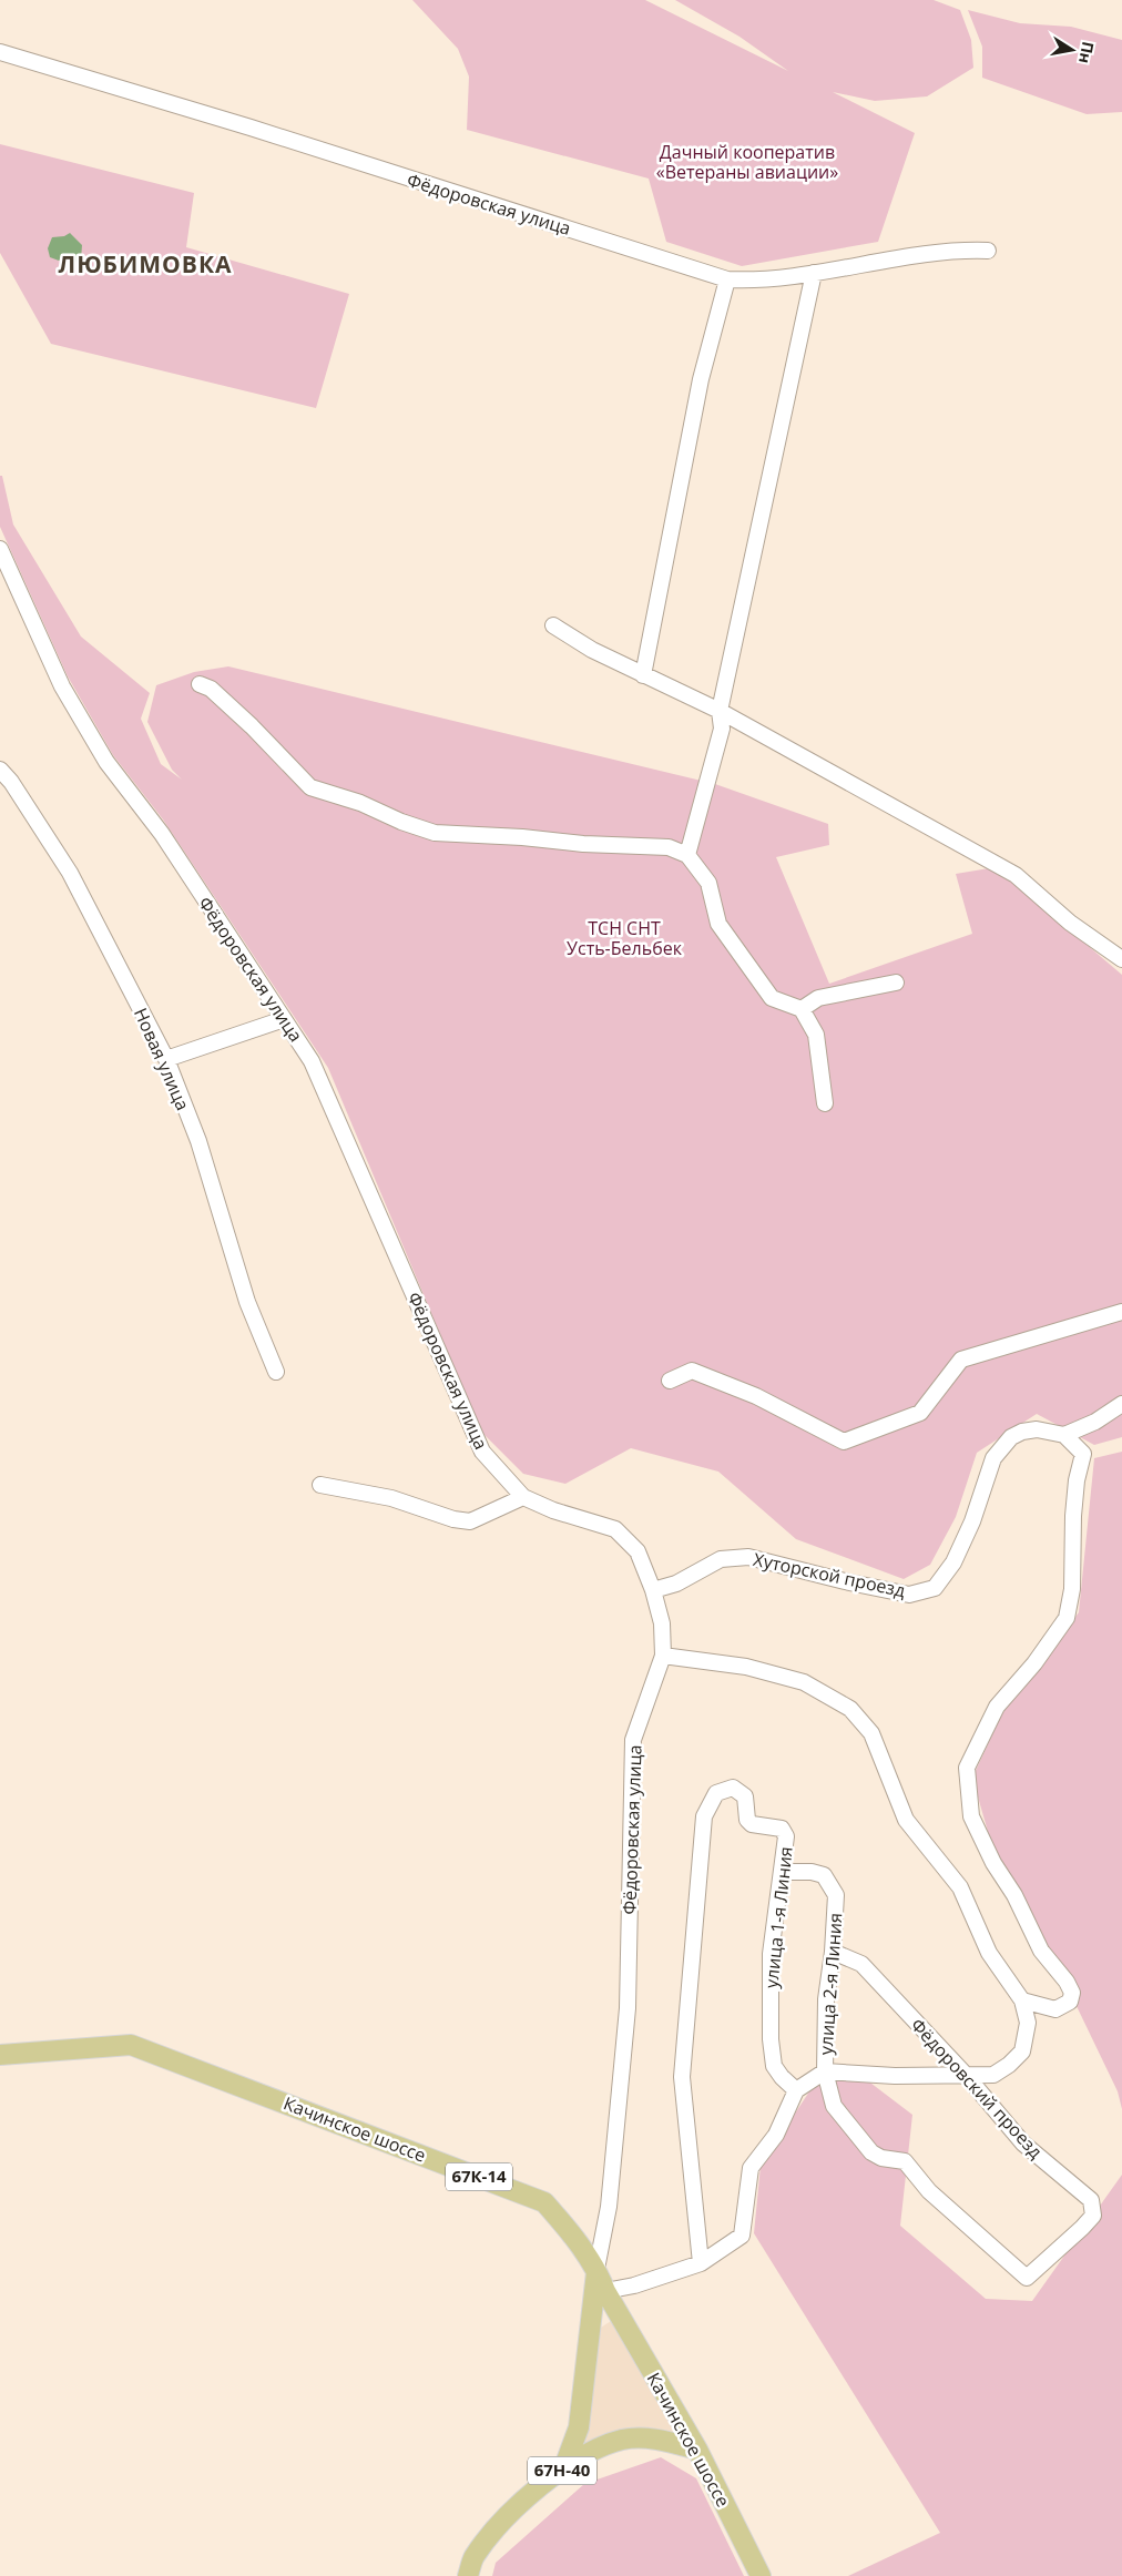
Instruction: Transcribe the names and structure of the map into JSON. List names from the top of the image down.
{
  "streets": {
    "main road": ["Качинское шоссе", "67К-14", "67H-40"],
    "street": [
      "Фёдоровская улица",
      "Новая улица",
      "Хуторской проезд",
      "улица 1-я Линия",
      "улица 2-я Линия",
      "Фёдоровский проезд"
    ]
  },
  "crossings": [
    ["Фёдоровская улица", "Хуторской проезд"],
    ["Фёдоровская улица", "Качинское шоссе"],
    ["Фёдоровская улица", "67H-40"],
    ["улица 1-я Линия", "улица 2-я Линия"],
    ["улица 2-я Линия", "Фёдоровский проезд"],
    ["Качинское шоссе", "67H-40"]
  ],
  "districts": ["ЛЮБИМОВКА"],
  "parks": ["Дачный кооператив «Ветераны авиации»", "ТСН СНТ Усть-Бельбек"],
  "north": "right"
}
